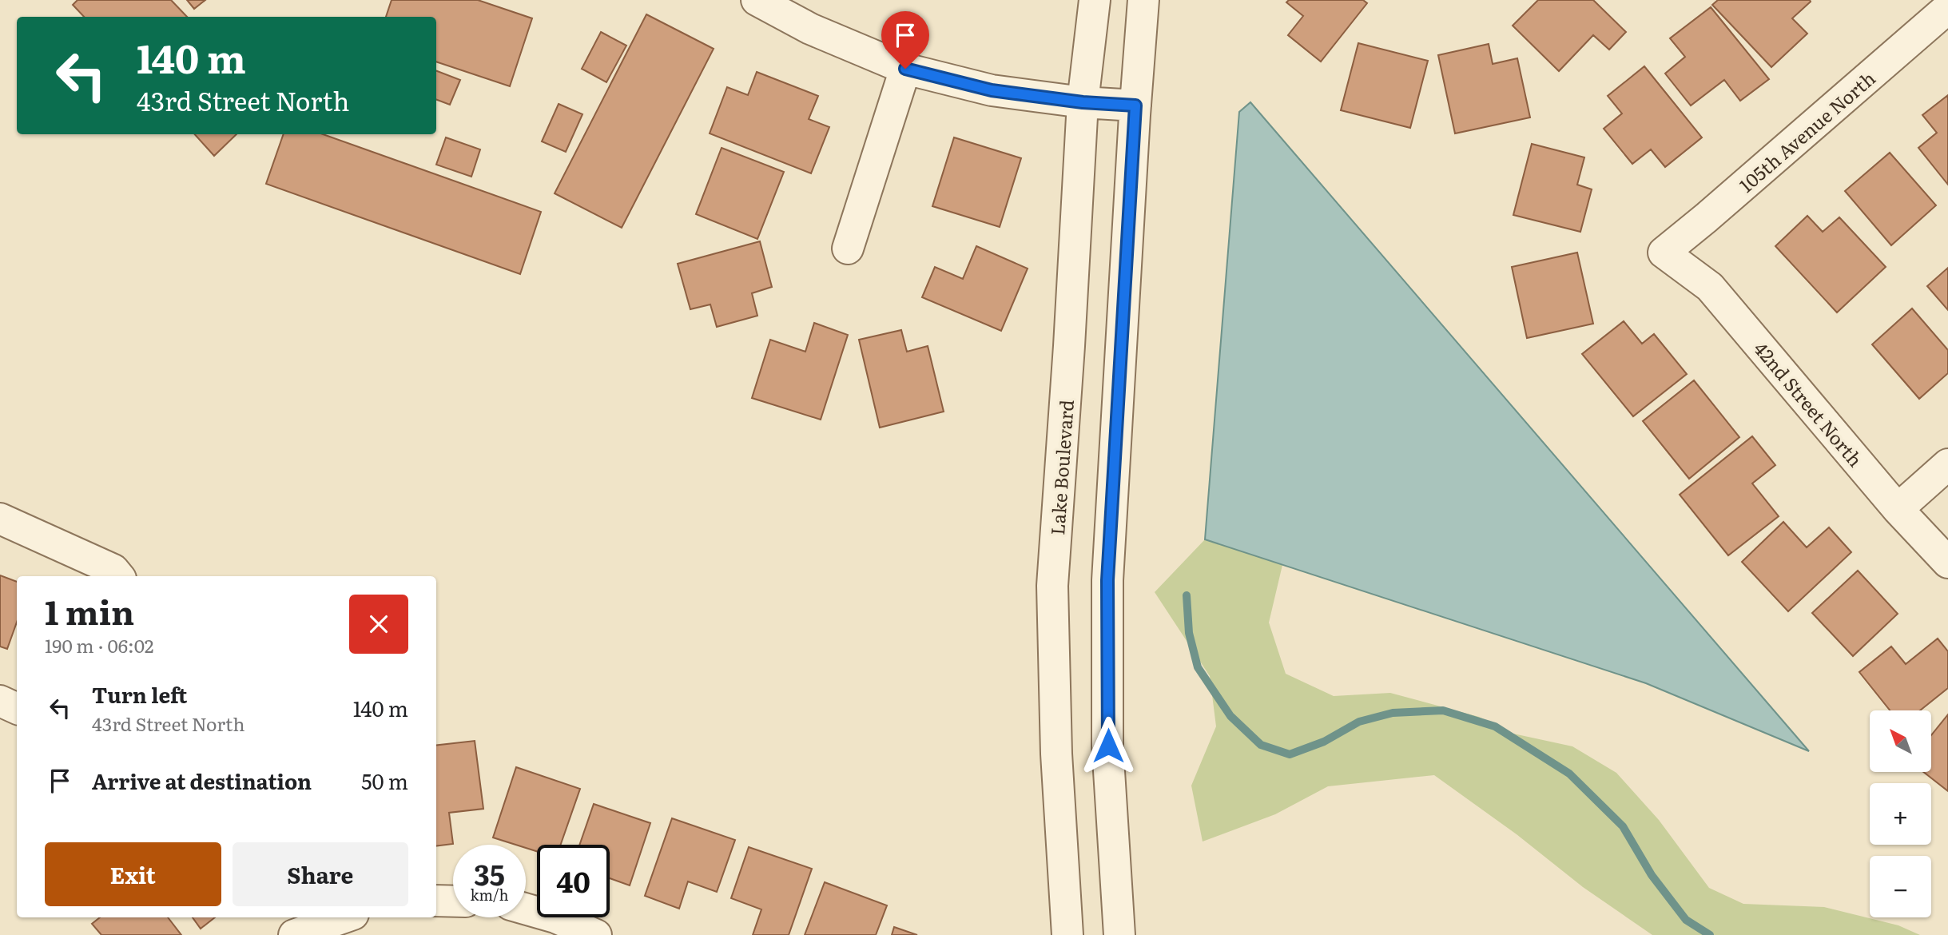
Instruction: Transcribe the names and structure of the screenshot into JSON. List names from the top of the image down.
{
  "streets": {
    "street": ["105th Avenue North", "42nd Street North", "Lake Boulevard"]
  },
  "crossings": [
    ["105th Avenue North", "42nd Street North"]
  ],
  "north": "top left",
  "page": {
    "turn": ["140 m", "43rd Street North"],
    "heading": ["1 min", "190 m · 06:02"],
    "list": [
      {
        "name": "Turn left",
        "note": "43rd Street North",
        "value": "140 m"
      },
      {
        "name": "Arrive at destination",
        "value": "50 m"
      }
    ],
    "map_buttons": ["+", "−"],
    "buttons": ["Exit", "Share"],
    "speed": "35 km/h",
    "limit": "40"
  }
}
